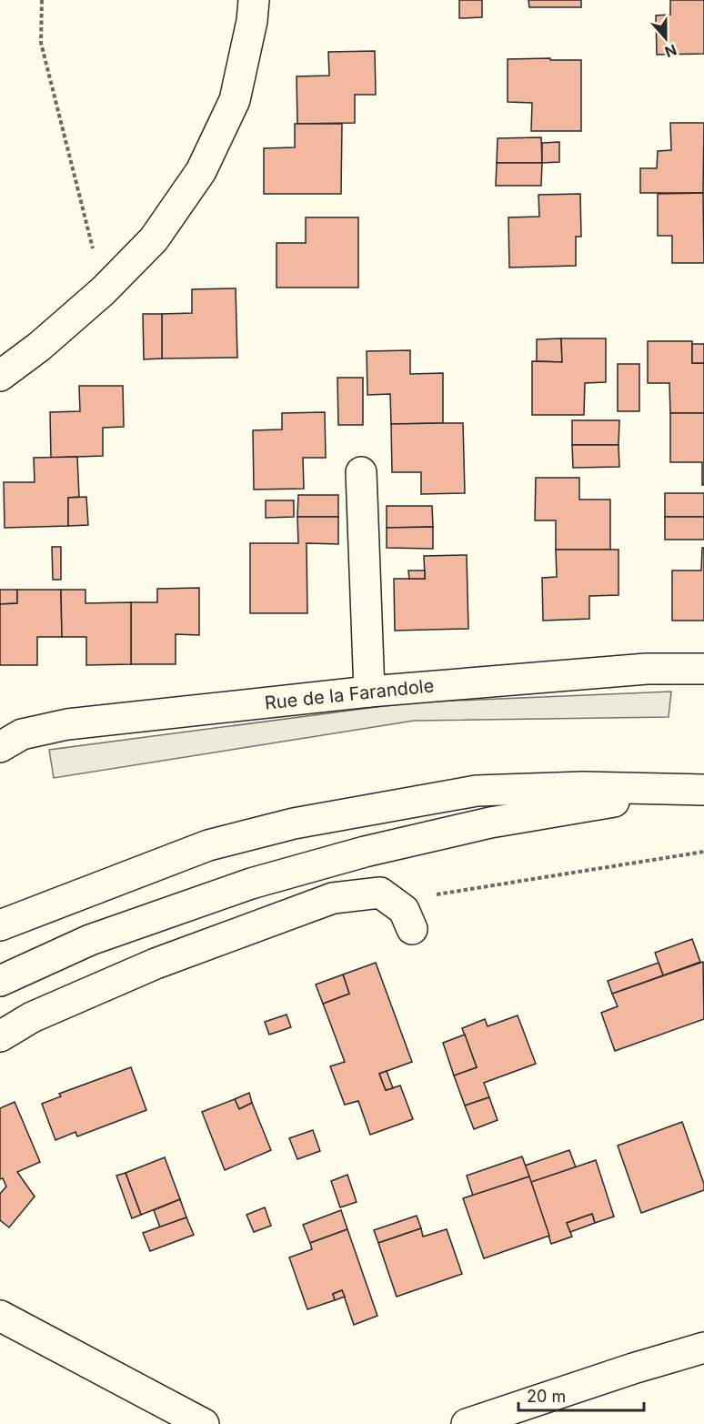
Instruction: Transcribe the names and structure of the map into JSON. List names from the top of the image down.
{
  "streets": {
    "street": ["Rue de la Farandole"]
  },
  "scale_bar": "20 m",
  "north": "bottom"
}
